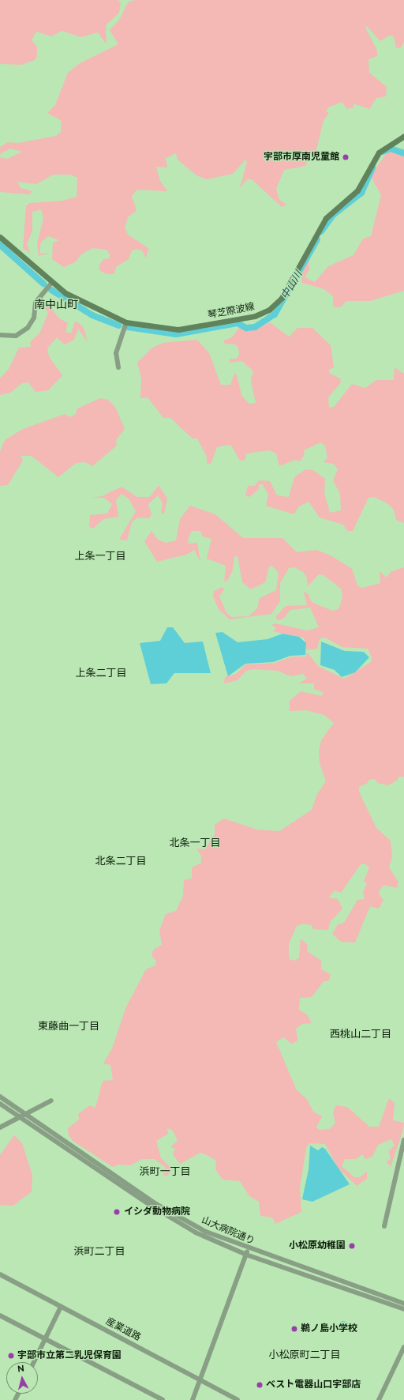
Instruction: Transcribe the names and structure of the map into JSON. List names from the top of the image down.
{
  "streets": {
    "main road": ["琴芝際波線"],
    "street": ["山大病院通り", "産業道路"]
  },
  "districts": [
    "南中山町",
    "上条一丁目",
    "上条二丁目",
    "北条一丁目",
    "北条二丁目",
    "東藤曲一丁目",
    "西桃山二丁目",
    "浜町一丁目",
    "浜町二丁目",
    "小松原町二丁目"
  ],
  "water": ["中山川"],
  "places": [
    "宇部市厚南児童館",
    "イシダ動物病院",
    "小松原幼稚園",
    "鵜ノ島小学校",
    "宇部市立第二乳児保育園",
    "ベスト電器山口宇部店"
  ],
  "north": "top"
}
